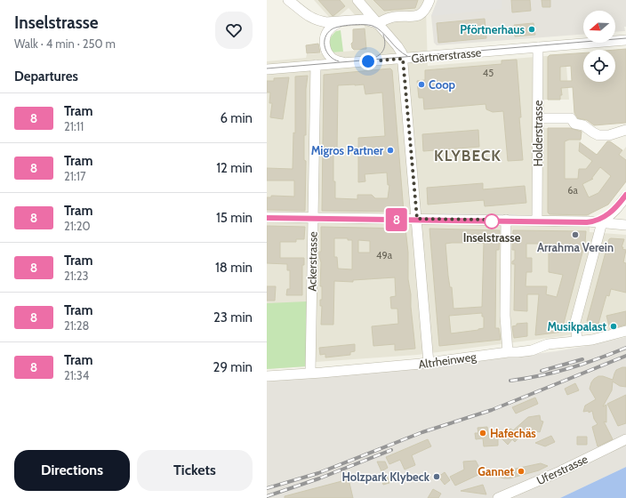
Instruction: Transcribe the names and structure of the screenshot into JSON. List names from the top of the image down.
{
  "streets": {
    "street": [
      "Gärtnerstrasse",
      "Holderstrasse",
      "Ackerstrasse",
      "Altrheinweg",
      "Uferstrasse"
    ]
  },
  "crossings": [
    ["Gärtnerstrasse", "Holderstrasse"],
    ["Gärtnerstrasse", "Ackerstrasse"],
    ["Ackerstrasse", "Altrheinweg"]
  ],
  "districts": ["KLYBECK"],
  "places": [
    "Pförtnerhaus",
    "Coop",
    "Migros Partner",
    "Inselstrasse",
    "Arrahma Verein",
    "Musikpalast",
    "Hafechäs",
    "Gannet",
    "Holzpark Klybeck"
  ],
  "lines": ["tram line 8"],
  "house_numbers": ["45", "6a", "49a"],
  "north": "left",
  "page": {
    "heading": [
      ["Inselstrasse", "Walk · 4 min · 250 m"],
      "Departures"
    ],
    "on_map": "8",
    "list": [
      {
        "mark": "8",
        "name": "Tram",
        "note": "21:11",
        "value": "6 min"
      },
      {
        "mark": "8",
        "name": "Tram",
        "note": "21:17",
        "value": "12 min"
      },
      {
        "mark": "8",
        "name": "Tram",
        "note": "21:20",
        "value": "15 min"
      },
      {
        "mark": "8",
        "name": "Tram",
        "note": "21:23",
        "value": "18 min"
      },
      {
        "mark": "8",
        "name": "Tram",
        "note": "21:28",
        "value": "23 min"
      },
      {
        "mark": "8",
        "name": "Tram",
        "note": "21:34",
        "value": "29 min"
      }
    ],
    "buttons": ["Directions", "Tickets"]
  }
}
